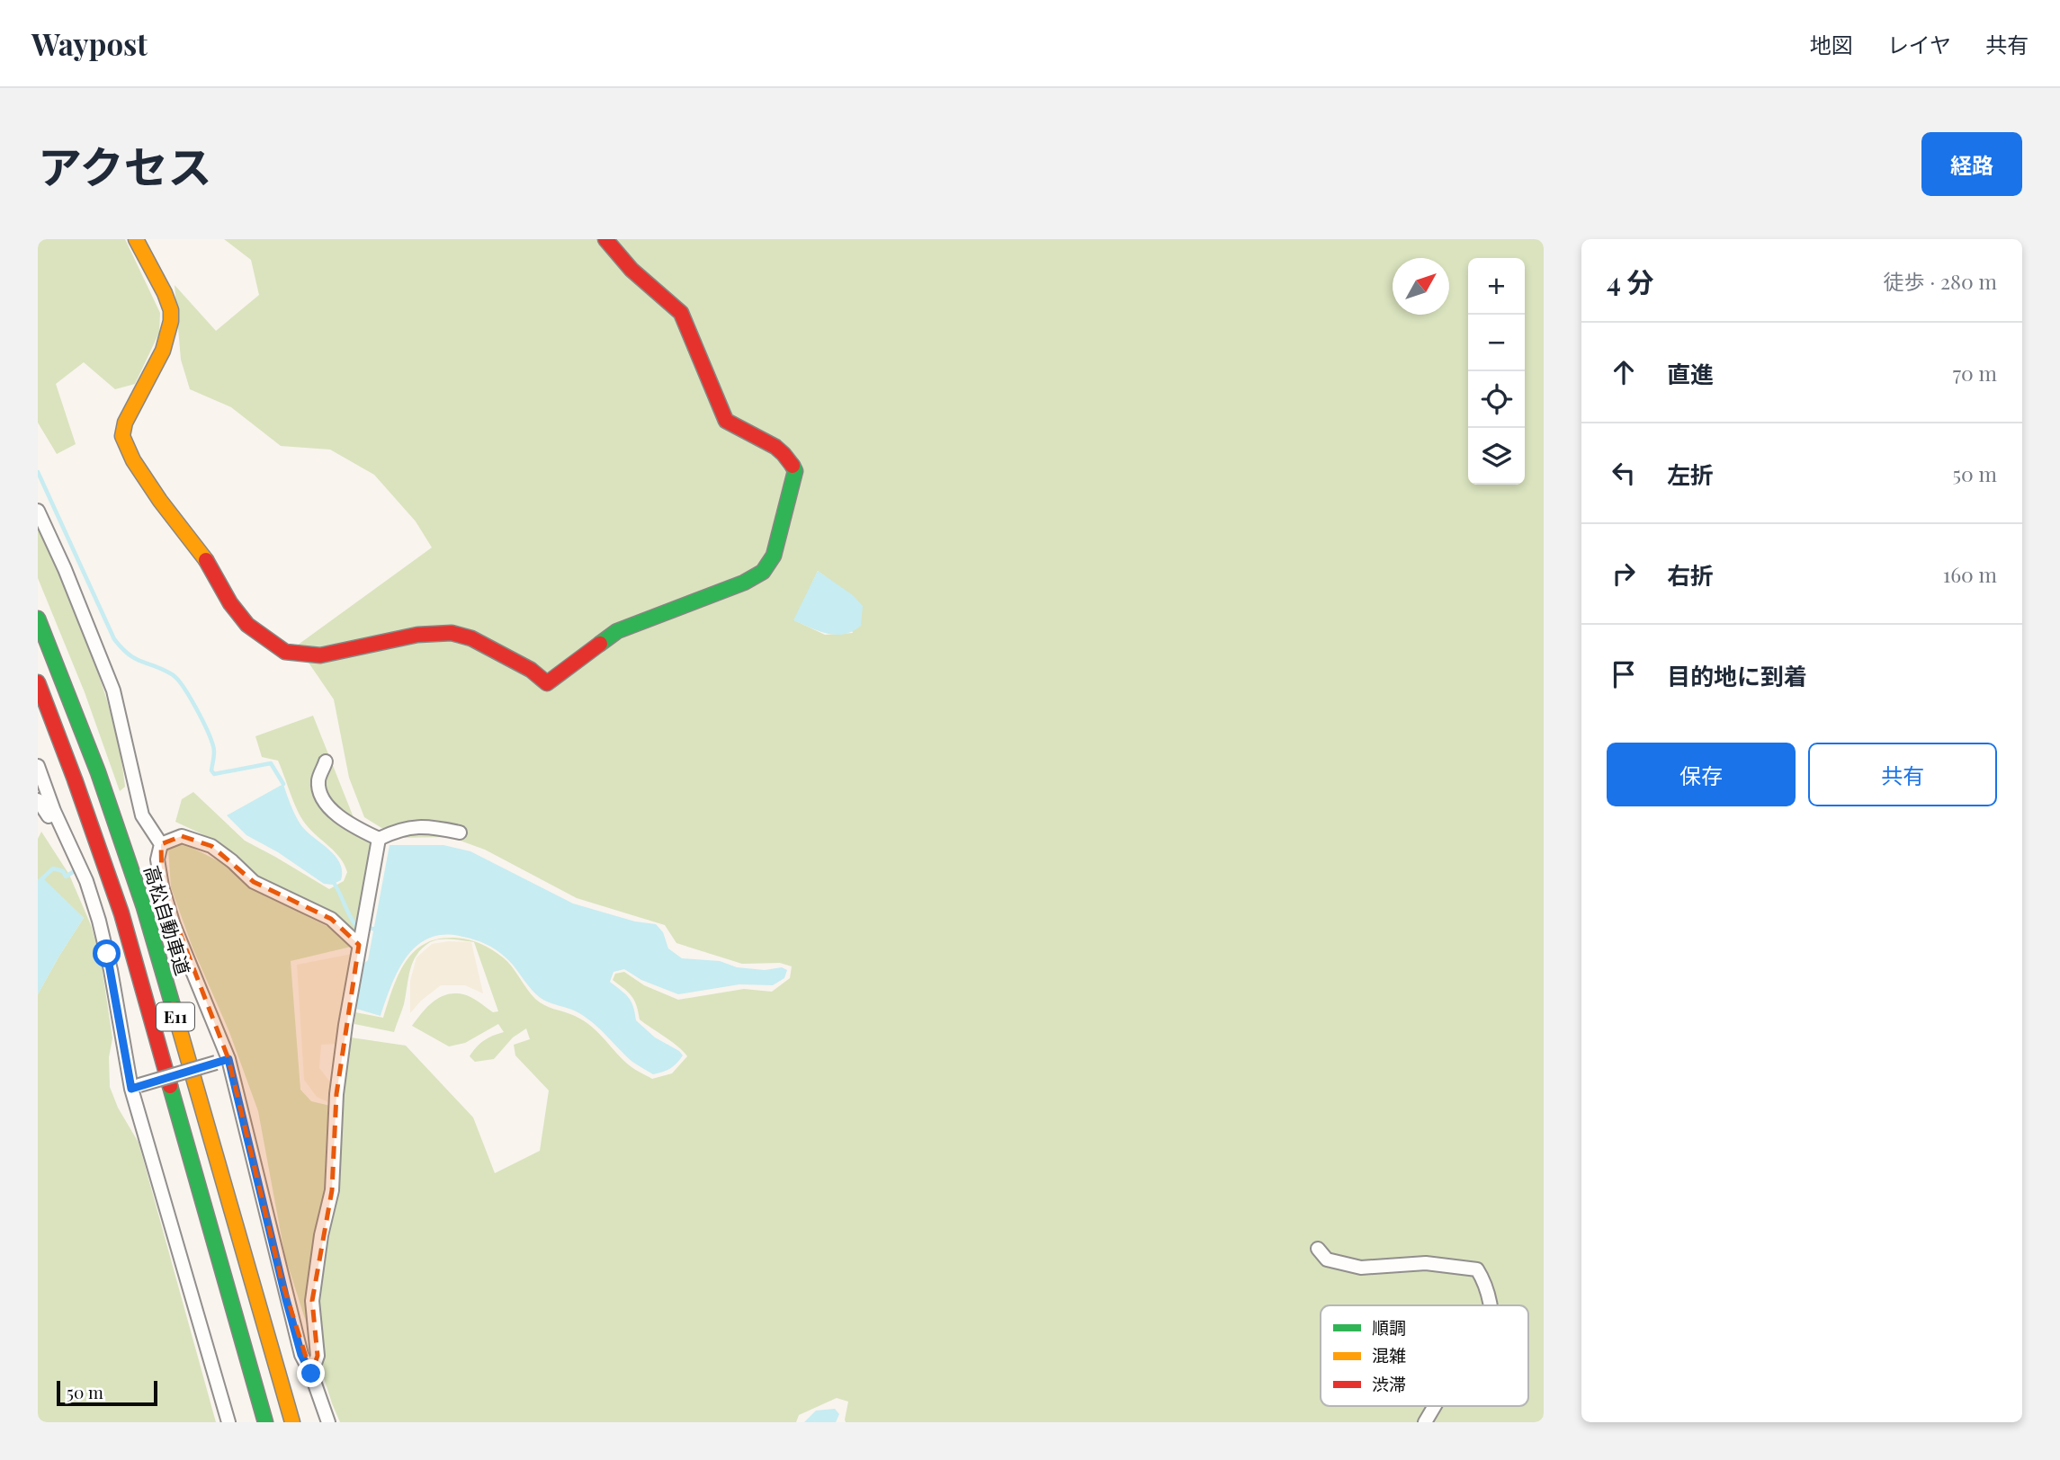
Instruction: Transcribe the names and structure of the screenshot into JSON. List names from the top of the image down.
{
  "streets": {
    "main road": ["高松自動車道", "E11"]
  },
  "legend": ["順調", "混雑", "渋滞"],
  "scale_bar": "50 m",
  "north": "top right",
  "page": {
    "header": "Waypost",
    "nav": ["地図", "レイヤ", "共有"],
    "title": "アクセス",
    "buttons": [
      "経路",
      ["保存", "共有"]
    ],
    "heading": ["4 分", "徒歩 · 280 m"],
    "map_buttons": ["+", "−"],
    "list": [
      ["直進", "70 m"],
      ["左折", "50 m"],
      ["右折", "160 m"],
      "目的地に到着"
    ],
    "scale": "50 m"
  }
}
